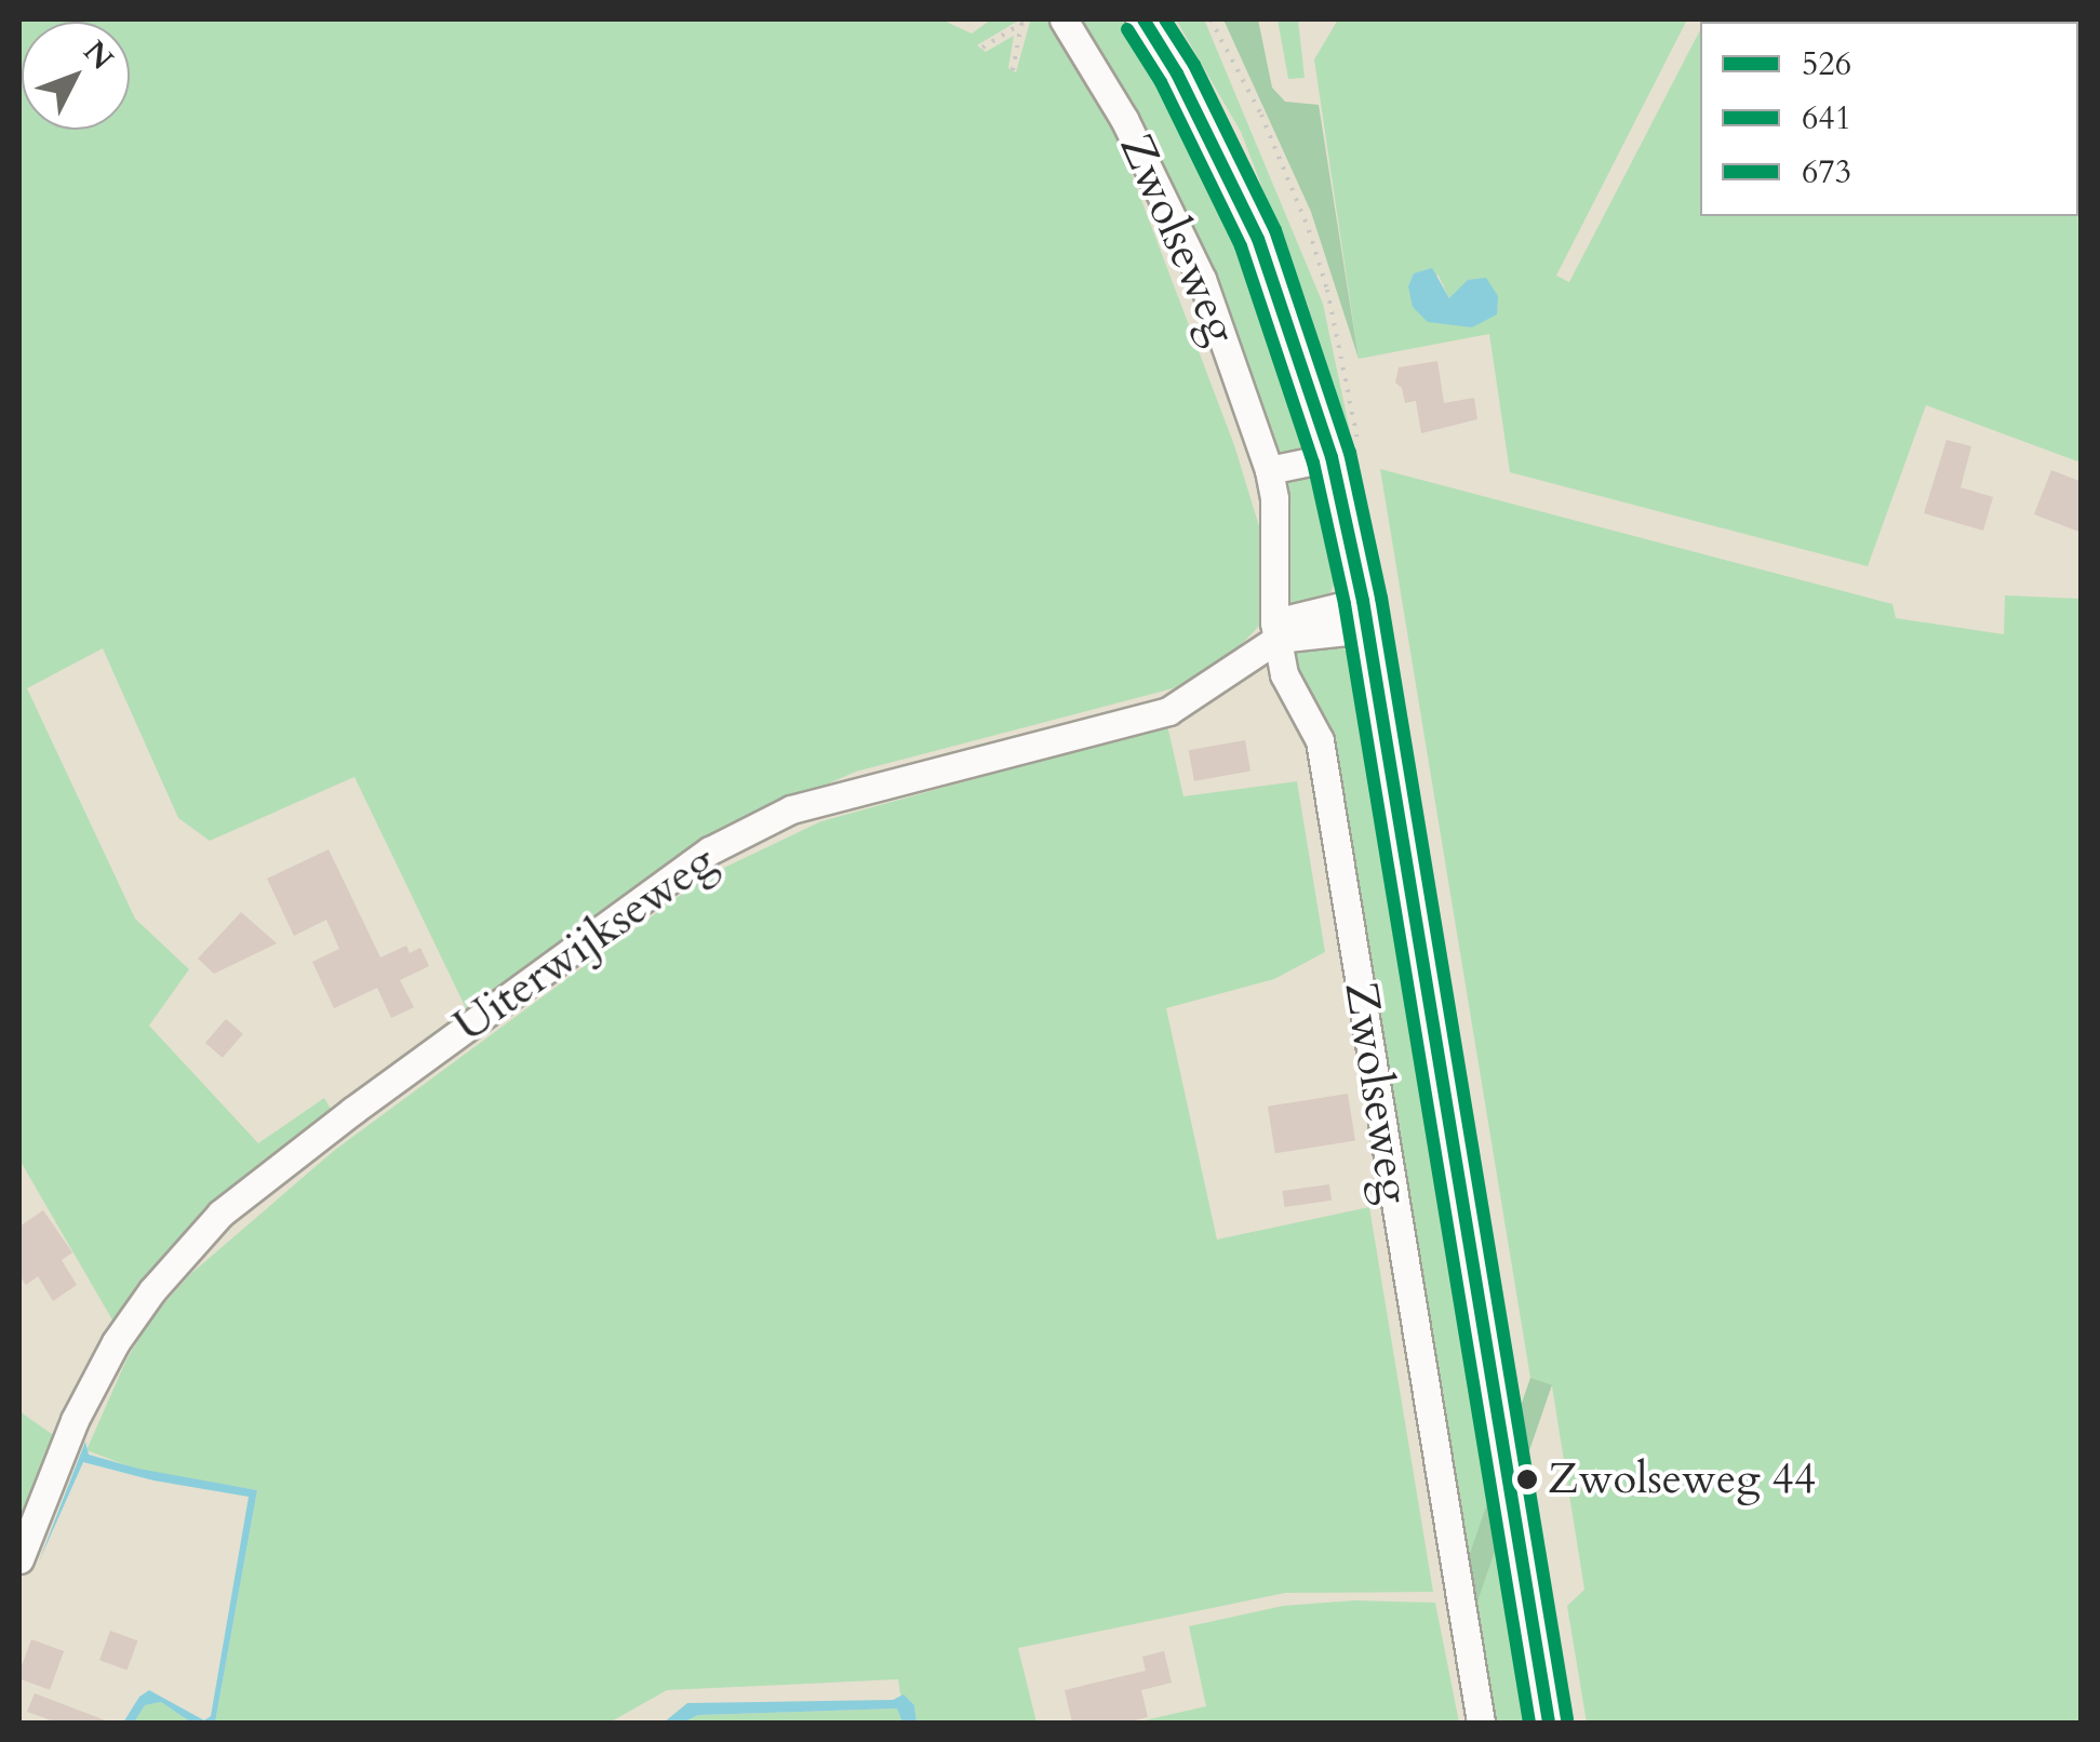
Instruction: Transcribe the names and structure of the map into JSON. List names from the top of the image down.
{
  "streets": {
    "main road": ["Zwolseweg"],
    "street": ["Uiterwijkseweg"]
  },
  "crossings": [
    ["Zwolseweg", "Uiterwijkseweg"]
  ],
  "places": ["Zwolseweg 44"],
  "lines": ["transit line 526", "transit line 673", "transit line 641"],
  "legend": ["526", "641", "673"],
  "north": "top right"
}
